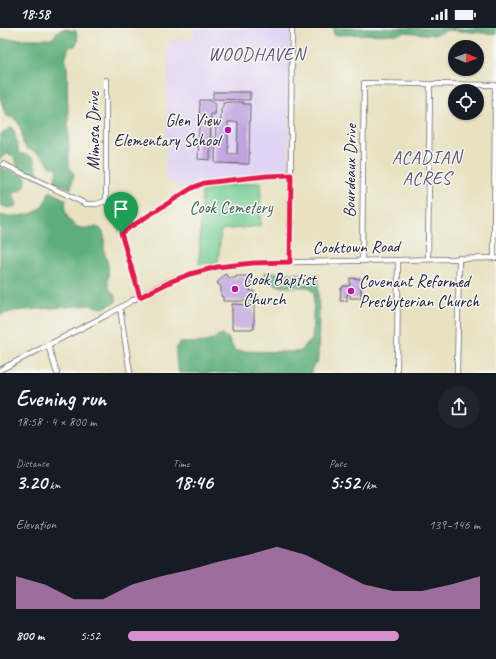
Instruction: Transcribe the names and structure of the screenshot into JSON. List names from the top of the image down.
{
  "streets": {
    "street": ["Mimosa Drive", "Bourdeaux Drive", "Cooktown Road"]
  },
  "crossings": [
    ["Mimosa Drive", "Cooktown Road"],
    ["Bourdeaux Drive", "Cooktown Road"]
  ],
  "districts": ["WOODHAVEN", "ACADIAN ACRES"],
  "parks": ["Cook Cemetery"],
  "places": ["Glen View Elementary School", "Cook Baptist Church", "Covenant Reformed Presbyterian Church"],
  "north": "right",
  "page": {
    "status": "18:58",
    "heading": ["Evening run", "18:58 · 4 × 800 m"],
    "stats": [
      ["Distance", "3.20 km"],
      ["Time", "18:46"],
      ["Pace", "5:52 /km"]
    ],
    "chart": ["Elevation", "139–146 m"],
    "list": [
      {
        "name": "800 m",
        "note": "5:52"
      }
    ]
  }
}
